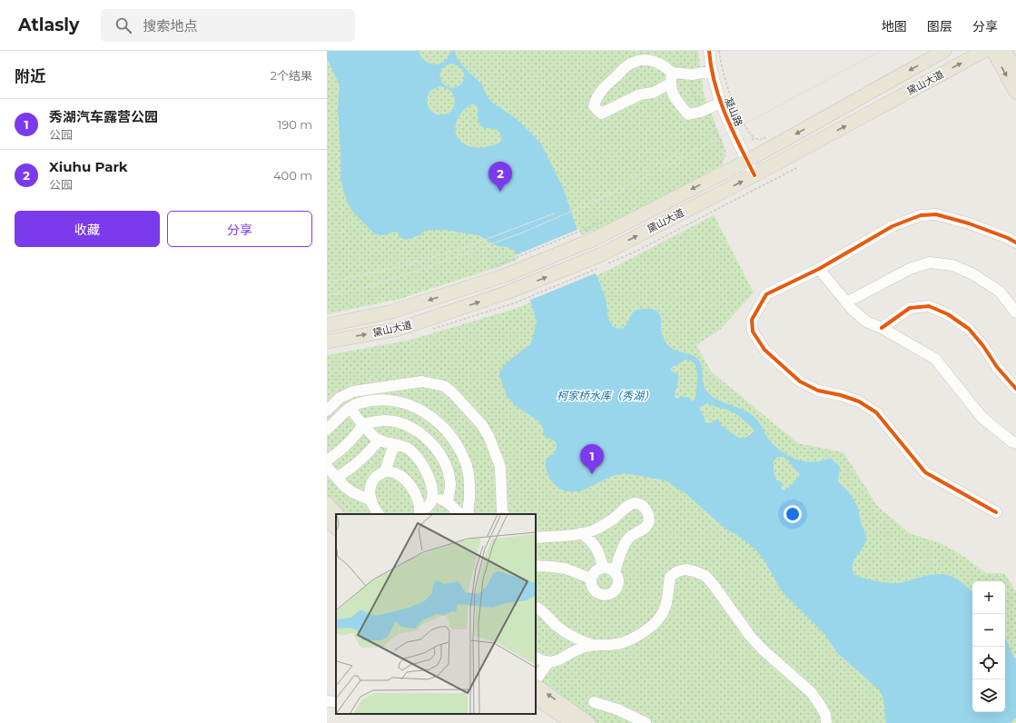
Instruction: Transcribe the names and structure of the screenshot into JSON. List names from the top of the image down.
{
  "streets": {
    "main road": ["黛山大道"],
    "street": ["凝山路"]
  },
  "crossings": [
    ["黛山大道", "凝山路"]
  ],
  "water": ["柯家桥水库（秀湖）"],
  "page": {
    "header": "Atlasly",
    "search": "搜索地点",
    "nav": ["地图", "图层", "分享"],
    "heading": ["附近", "2个结果"],
    "list": [
      {
        "mark": "1",
        "name": "秀湖汽车露营公园",
        "note": "公园",
        "value": "190 m"
      },
      {
        "mark": "2",
        "name": "Xiuhu Park",
        "note": "公园",
        "value": "400 m"
      }
    ],
    "pins": ["2", "1"],
    "buttons": ["收藏", "分享"],
    "map_buttons": ["+", "−"]
  }
}
